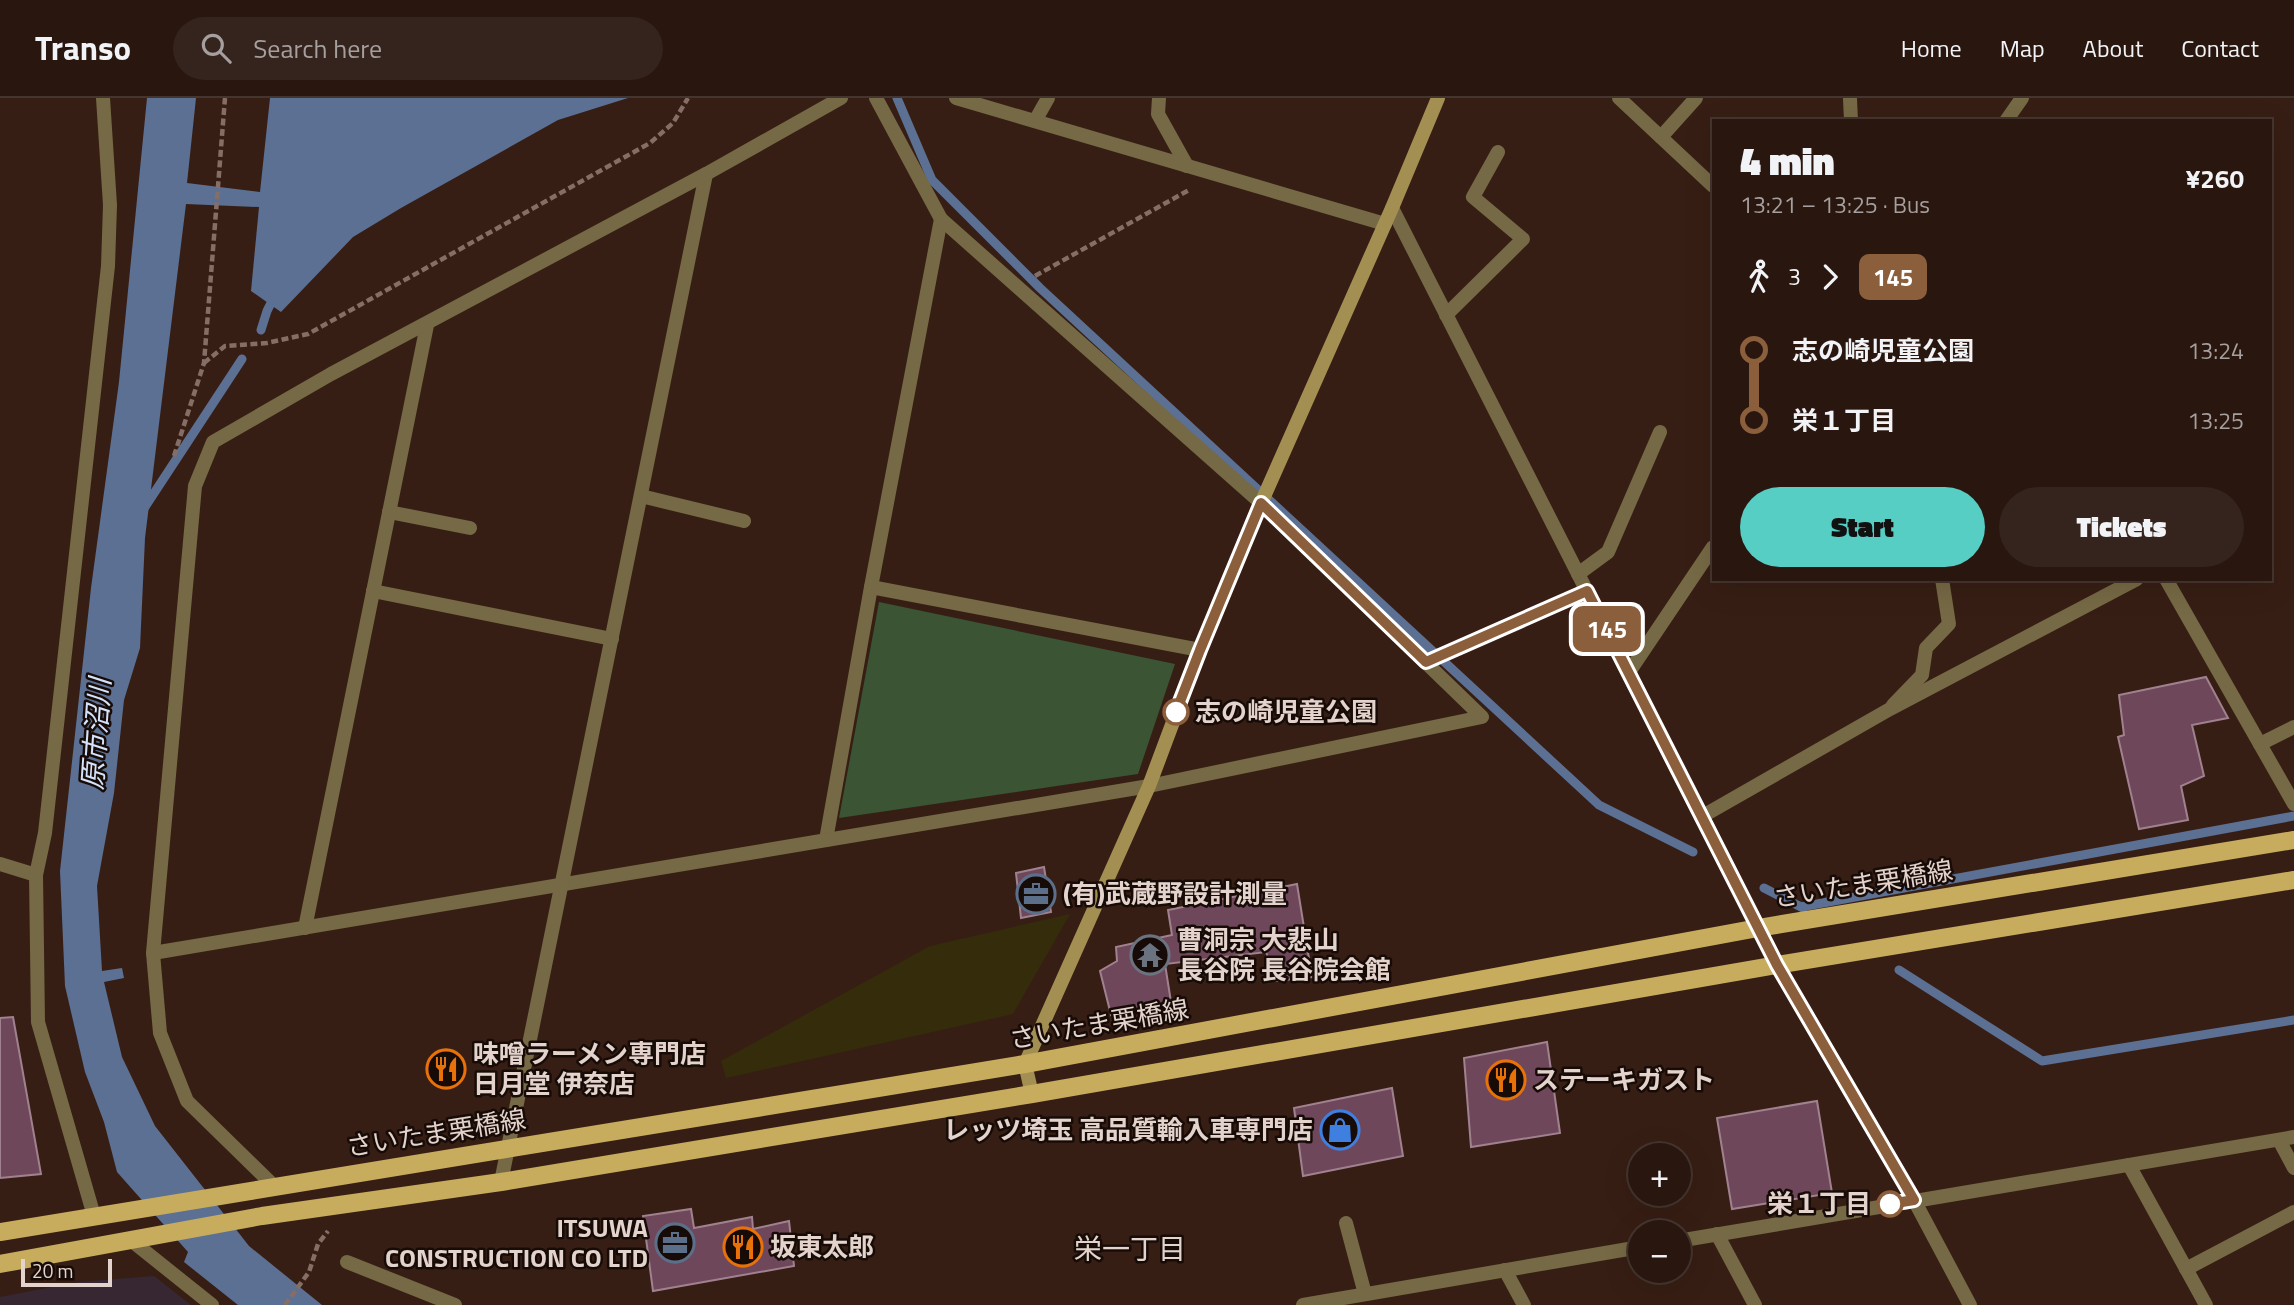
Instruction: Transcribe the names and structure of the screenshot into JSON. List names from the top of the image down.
{
  "streets": {
    "main road": ["さいたま栗橋線"]
  },
  "districts": ["栄一丁目"],
  "water": ["原市沼川"],
  "places": {
    "other": ["志の崎児童公園", "栄１丁目"],
    "office": ["(有)武蔵野設計測量", "ITSUWA CONSTRUCTION CO LTD"],
    "temple": ["曹洞宗 大悲山 長谷院 長谷院会館"],
    "restaurant": ["味噌ラーメン専門店 日月堂 伊奈店", "ステーキガスト", "坂東太郎"],
    "shop": ["レッツ埼玉 高品質輸入車専門店"]
  },
  "lines": ["bus line 145"],
  "scale_bar": "20 m",
  "page": {
    "header": "Transo",
    "search": "Search here",
    "nav": [
      "Home",
      "Map",
      "About",
      "Contact"
    ],
    "on_map": "145",
    "heading": ["4 min", "13:21 – 13:25 · Bus", "¥260"],
    "legs": ["3", "145"],
    "list": [
      {
        "name": "志の崎児童公園",
        "value": "13:24"
      },
      {
        "name": "栄１丁目",
        "value": "13:25"
      }
    ],
    "buttons": ["Start", "Tickets"],
    "map_buttons": ["+", "−"],
    "scale": "20 m"
  }
}
